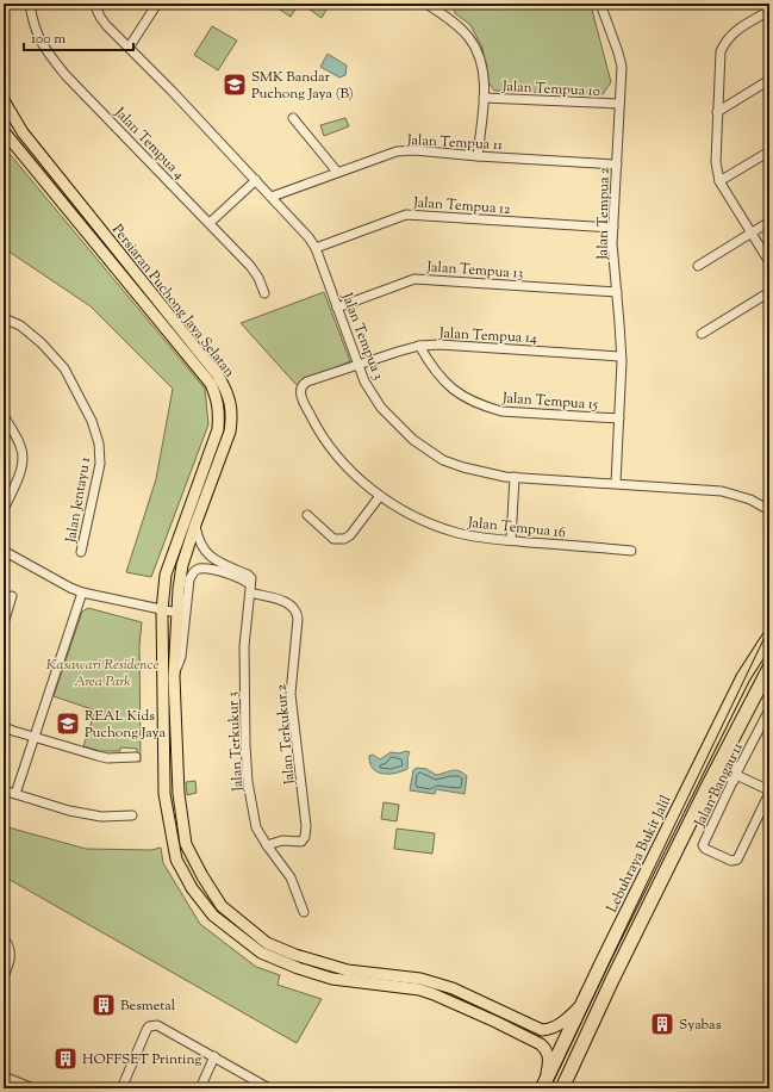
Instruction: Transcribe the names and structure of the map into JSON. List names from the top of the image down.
{
  "streets": {
    "highway": ["Lebuhraya Bukit Jalil"],
    "main road": ["Persiaran Puchong Jaya Selatan"],
    "street": [
      "Jalan Tempua 10",
      "Jalan Tempua 11",
      "Jalan Tempua 4",
      "Jalan Tempua 12",
      "Jalan Tempua 2",
      "Jalan Tempua 13",
      "Jalan Tempua 14",
      "Jalan Tempua 3",
      "Jalan Tempua 15",
      "Jalan Jentayu 1",
      "Jalan Tempua 16",
      "Jalan Terkukur 2",
      "Jalan Terkukur 3",
      "Jalan Bangau 11"
    ]
  },
  "crossings": [
    ["Jalan Tempua 10", "Jalan Tempua 2"],
    ["Jalan Tempua 11", "Jalan Tempua 2"],
    ["Jalan Tempua 11", "Jalan Tempua 3"],
    ["Jalan Tempua 12", "Jalan Tempua 2"],
    ["Jalan Tempua 12", "Jalan Tempua 3"],
    ["Jalan Tempua 2", "Jalan Tempua 13"],
    ["Jalan Tempua 2", "Jalan Tempua 14"],
    ["Jalan Tempua 2", "Jalan Tempua 3"],
    ["Jalan Tempua 2", "Jalan Tempua 15"],
    ["Jalan Tempua 13", "Jalan Tempua 3"],
    ["Persiaran Puchong Jaya Selatan", "Jalan Terkukur 2"],
    ["Persiaran Puchong Jaya Selatan", "Lebuhraya Bukit Jalil"],
    ["Jalan Tempua 14", "Jalan Tempua 3"],
    ["Jalan Tempua 14", "Jalan Tempua 15"],
    ["Jalan Tempua 14", "Jalan Tempua 16"],
    ["Jalan Tempua 3", "Jalan Tempua 16"],
    ["Jalan Terkukur 2", "Jalan Terkukur 3"]
  ],
  "parks": ["Kasawari Residence Area Park"],
  "places": {
    "school or university": ["SMK Bandar Puchong Jaya (B)", "REAL Kids Puchong Jaya"],
    "building": ["Besmetal", "Syabas", "HOFFSET Printing"]
  },
  "scale_bar": "100 m"
}
